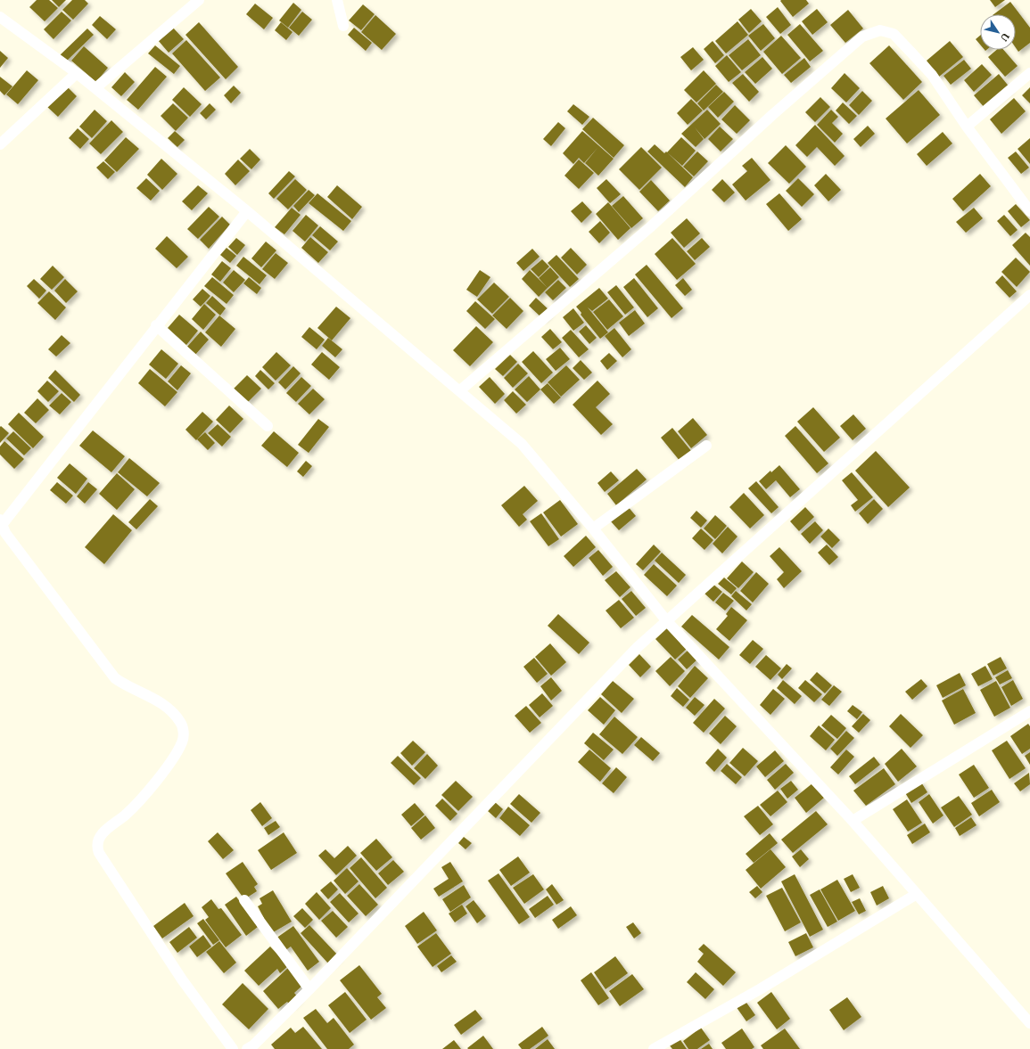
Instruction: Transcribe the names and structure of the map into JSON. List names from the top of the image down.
{
  "north": "bottom right"
}
